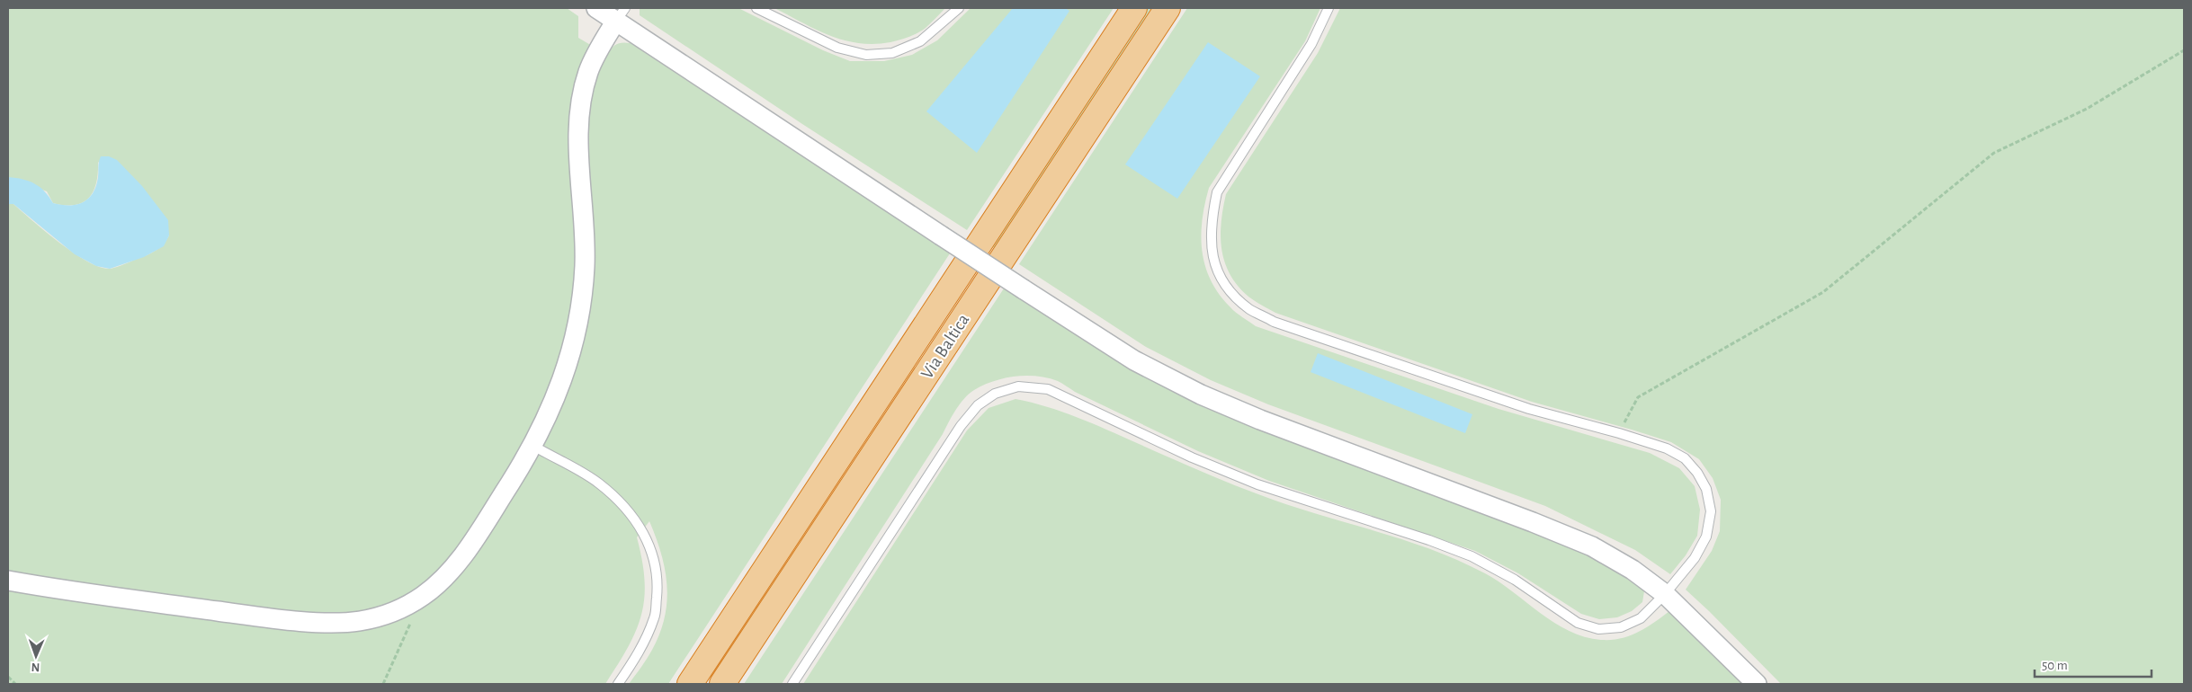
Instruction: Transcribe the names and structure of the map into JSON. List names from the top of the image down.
{
  "streets": {
    "highway": ["Via Baltica"]
  },
  "scale_bar": "50 m",
  "north": "bottom"
}
